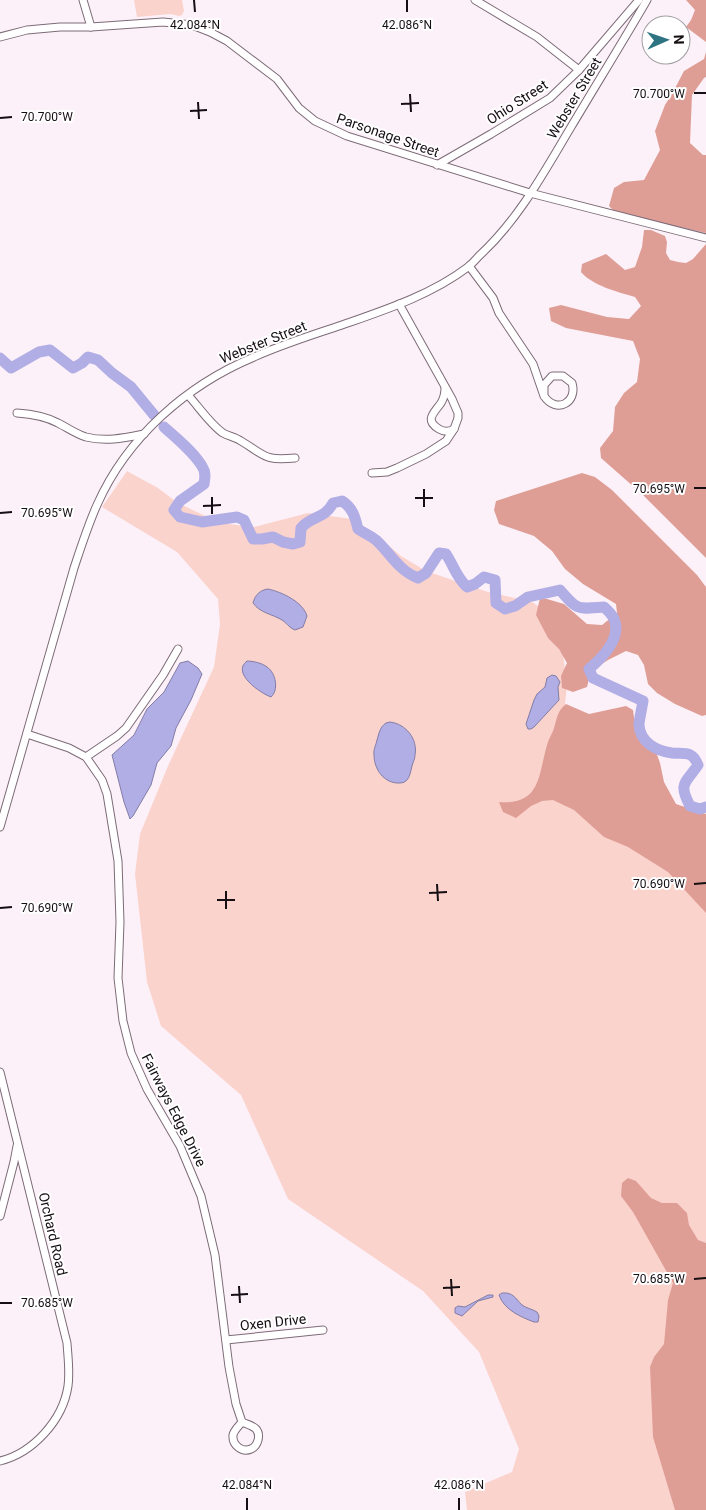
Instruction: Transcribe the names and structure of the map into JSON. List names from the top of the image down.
{
  "streets": {
    "street": [
      "Webster Street",
      "Ohio Street",
      "Parsonage Street",
      "Fairways Edge Drive",
      "Orchard Road",
      "Oxen Drive"
    ]
  },
  "crossings": [
    ["Webster Street", "Parsonage Street"],
    ["Webster Street", "Fairways Edge Drive"],
    ["Ohio Street", "Parsonage Street"],
    ["Fairways Edge Drive", "Oxen Drive"]
  ],
  "north": "right",
  "coordinates": [
    "42.084°N",
    "42.086°N",
    "70.700°W",
    "70.695°W",
    "70.690°W",
    "70.685°W"
  ]
}
